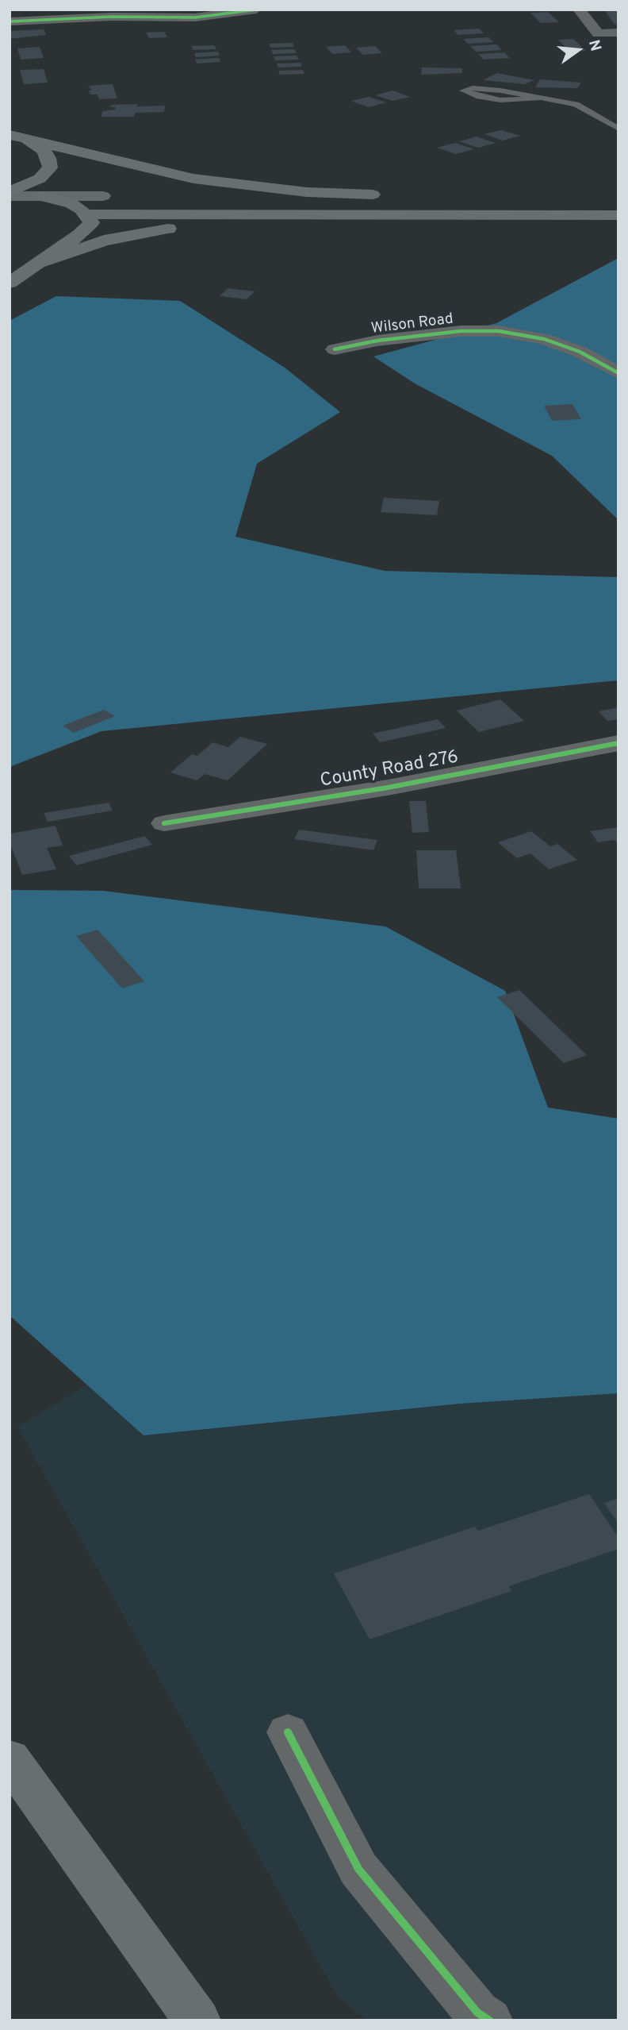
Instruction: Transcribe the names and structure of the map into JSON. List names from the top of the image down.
{
  "streets": {
    "street": ["Wilson Road", "County Road 276"]
  },
  "north": "right"
}
